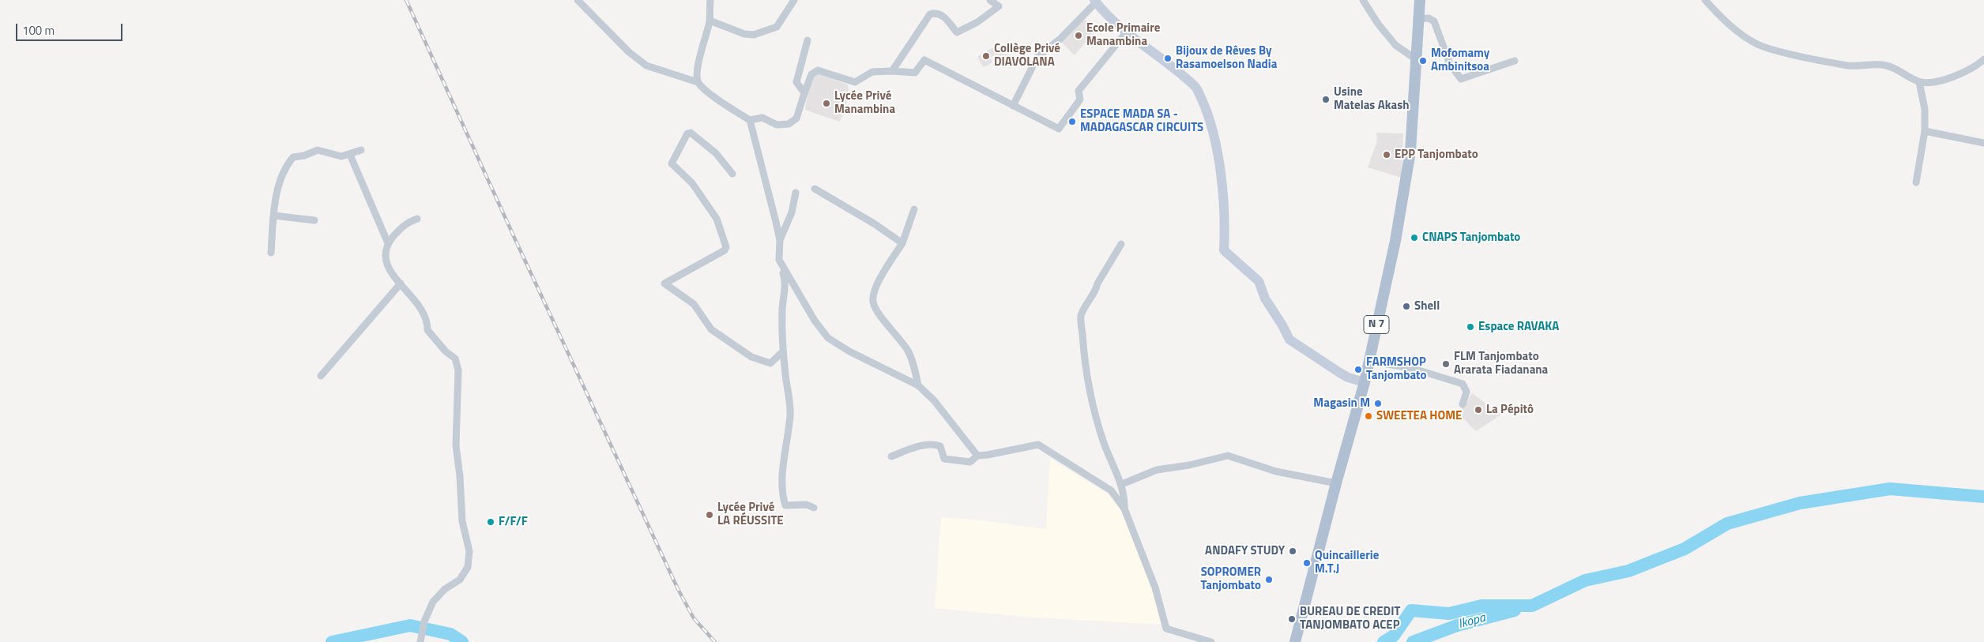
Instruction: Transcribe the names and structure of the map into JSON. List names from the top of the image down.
{
  "streets": {
    "main road": ["N 7"]
  },
  "water": ["Ikopa"],
  "places": [
    "Ecole Primaire Manambina",
    "Collège Privé DIAVOLANA",
    "Bijoux de Rêves By Rasamoelson Nadia",
    "Mofomamy Ambinitsoa",
    "Usine Matelas Akash",
    "Lycée Privé Manambina",
    "ESPACE MADA SA - MADAGASCAR CIRCUITS",
    "EPP Tanjombato",
    "CNAPS Tanjombato",
    "Shell",
    "Espace RAVAKA",
    "FLM Tanjombato Ararata Fiadanana",
    "FARMSHOP Tanjombato",
    "Magasin M",
    "La Pépitô",
    "SWEETEA HOME",
    "Lycée Privé LA RÉUSSITE",
    "F/F/F",
    "ANDAFY STUDY",
    "Quincaillerie M.T.J",
    "SOPROMER Tanjombato",
    "BUREAU DE CREDIT TANJOMBATO ACEP"
  ],
  "scale_bar": "100 m"
}
